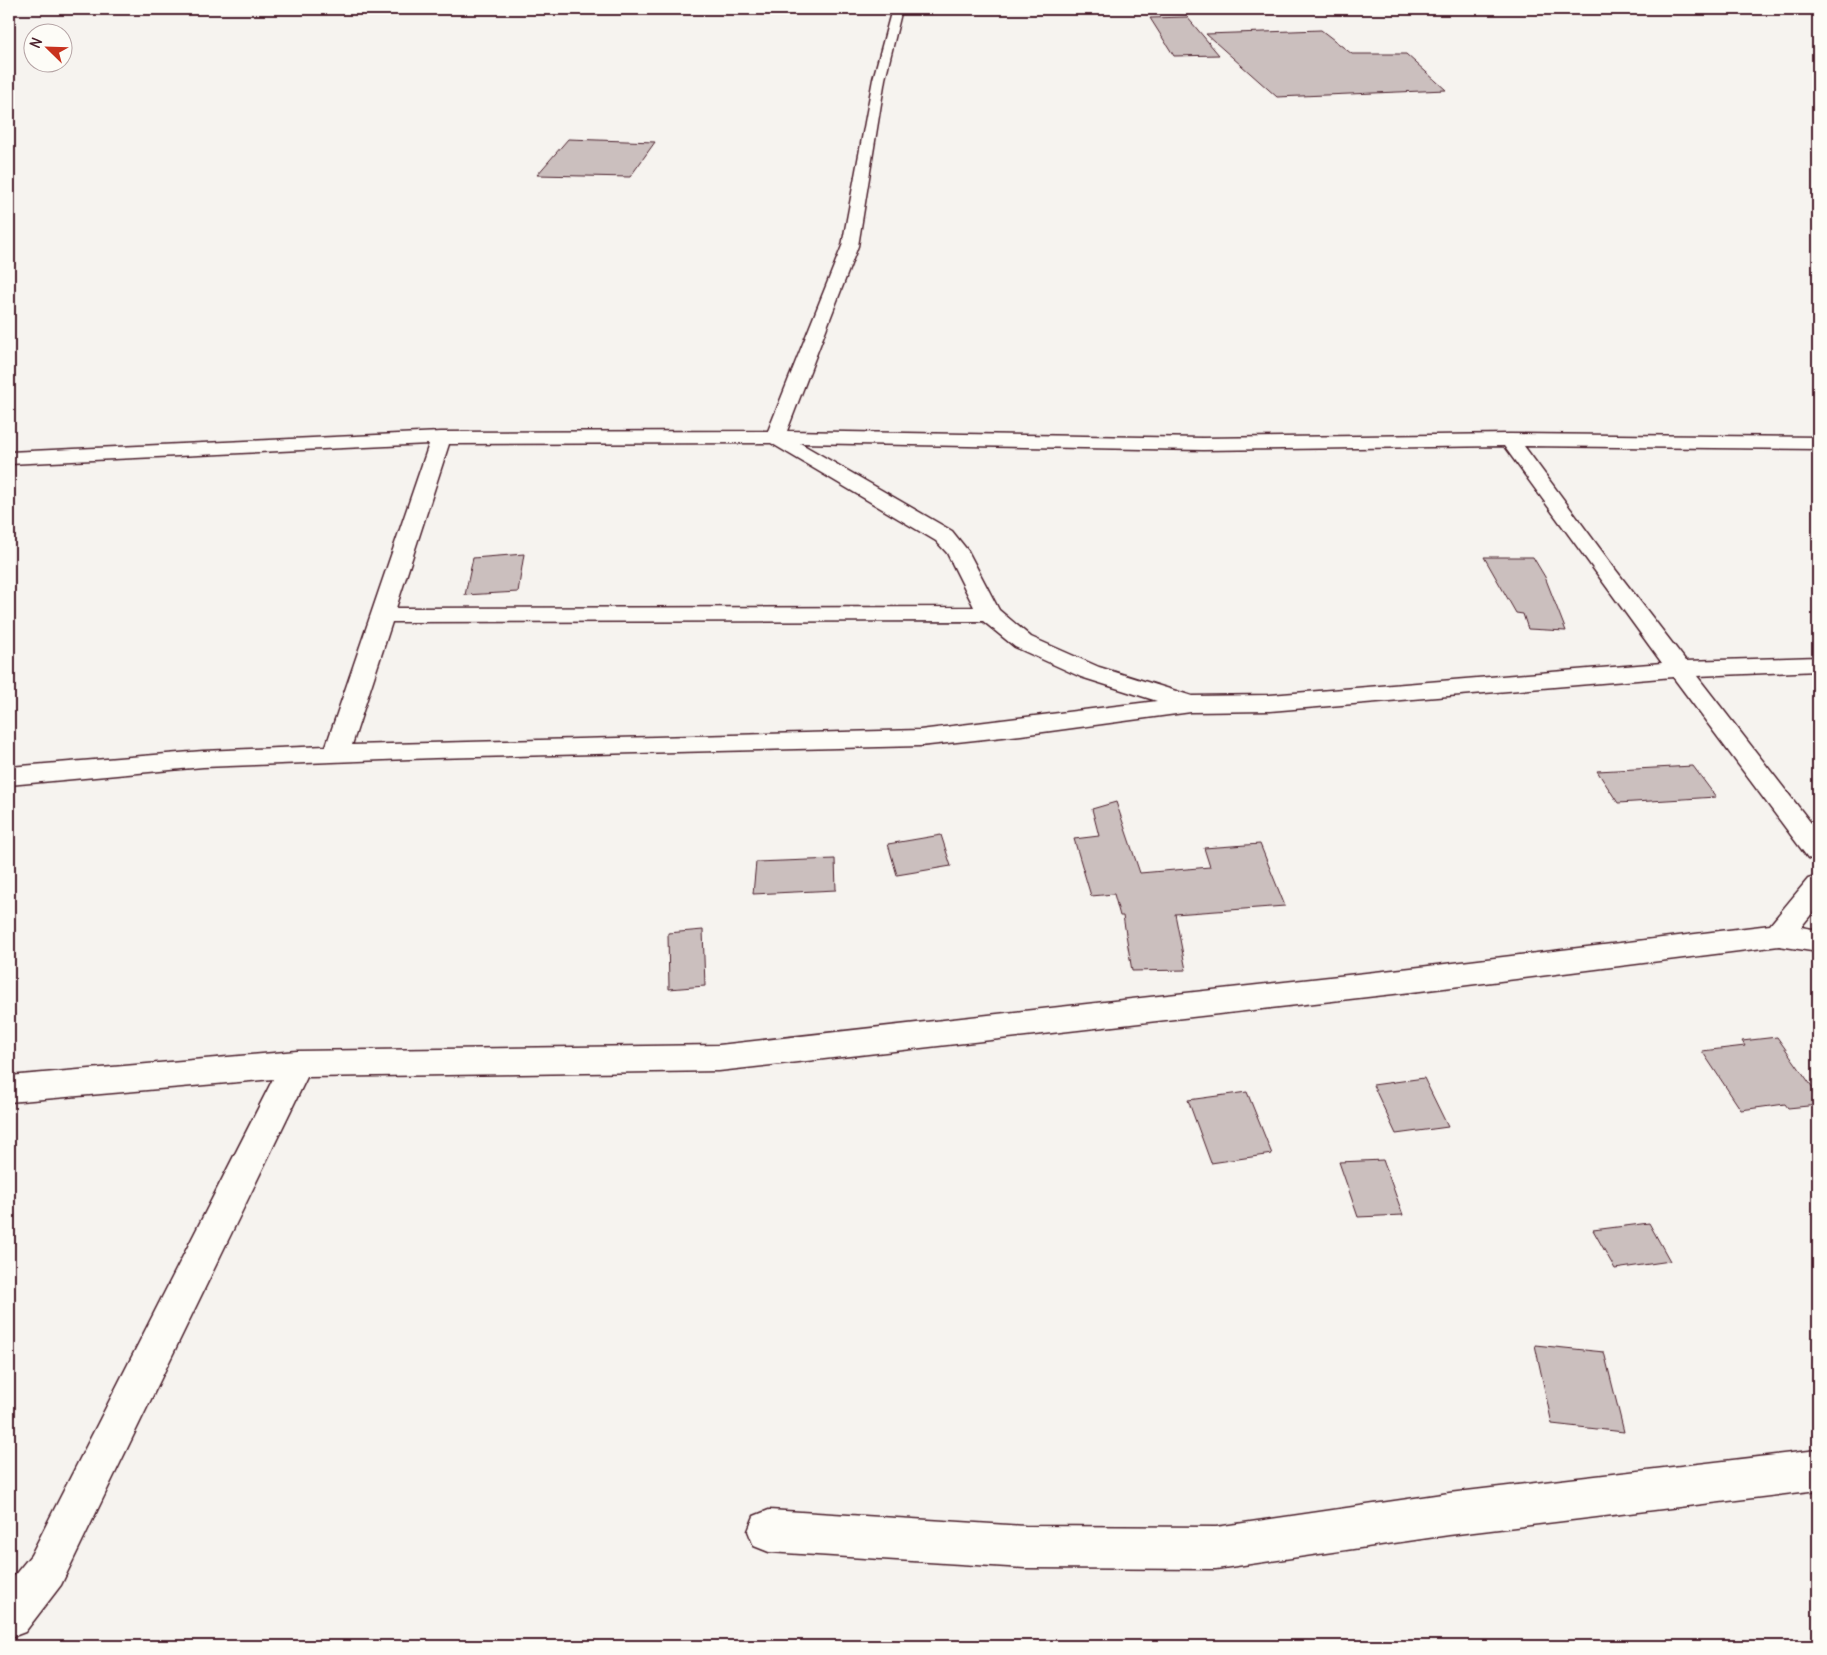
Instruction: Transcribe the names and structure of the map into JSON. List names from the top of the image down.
{
  "north": "top left"
}
